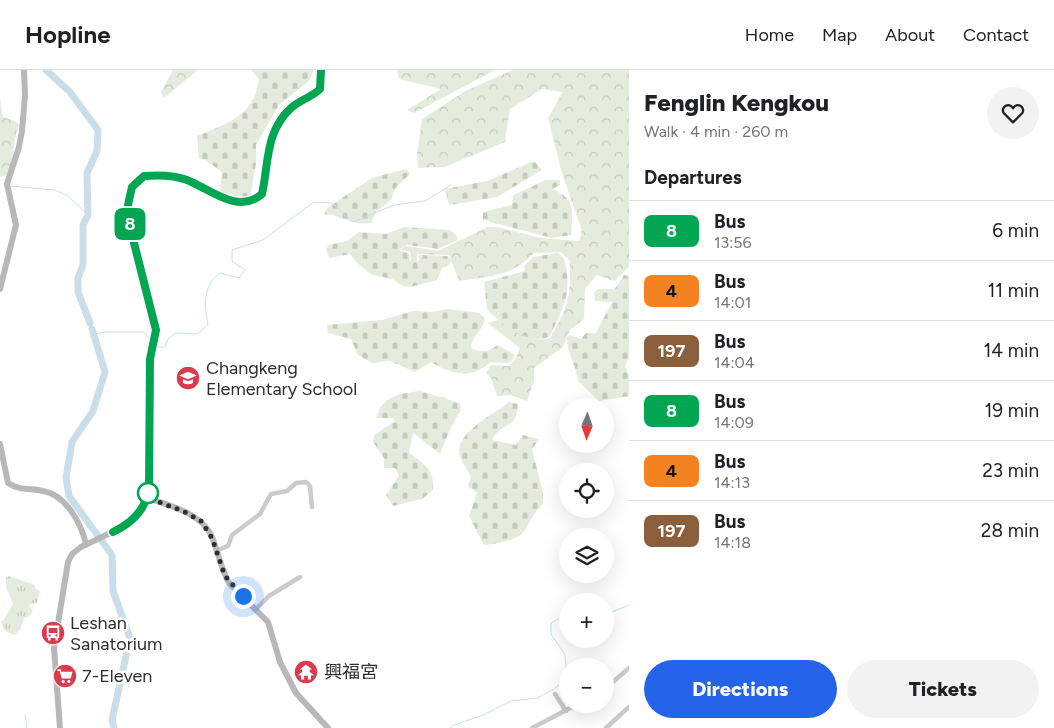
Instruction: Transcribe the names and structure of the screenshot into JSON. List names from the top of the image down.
{
  "places": {
    "school or university": ["Changkeng Elementary School"],
    "bus stop": ["Leshan Sanatorium"],
    "temple": ["興福宮"],
    "supermarket": ["7-Eleven"]
  },
  "lines": ["bus line 8"],
  "north": "bottom",
  "page": {
    "header": "Hopline",
    "nav": [
      "Home",
      "Map",
      "About",
      "Contact"
    ],
    "on_map": "8",
    "heading": [
      ["Fenglin Kengkou", "Walk · 4 min · 260 m"],
      "Departures"
    ],
    "list": [
      {
        "mark": "8",
        "name": "Bus",
        "note": "13:56",
        "value": "6 min"
      },
      {
        "mark": "4",
        "name": "Bus",
        "note": "14:01",
        "value": "11 min"
      },
      {
        "mark": "197",
        "name": "Bus",
        "note": "14:04",
        "value": "14 min"
      },
      {
        "mark": "8",
        "name": "Bus",
        "note": "14:09",
        "value": "19 min"
      },
      {
        "mark": "4",
        "name": "Bus",
        "note": "14:13",
        "value": "23 min"
      },
      {
        "mark": "197",
        "name": "Bus",
        "note": "14:18",
        "value": "28 min"
      }
    ],
    "map_buttons": ["+", "−"],
    "buttons": ["Directions", "Tickets"]
  }
}
